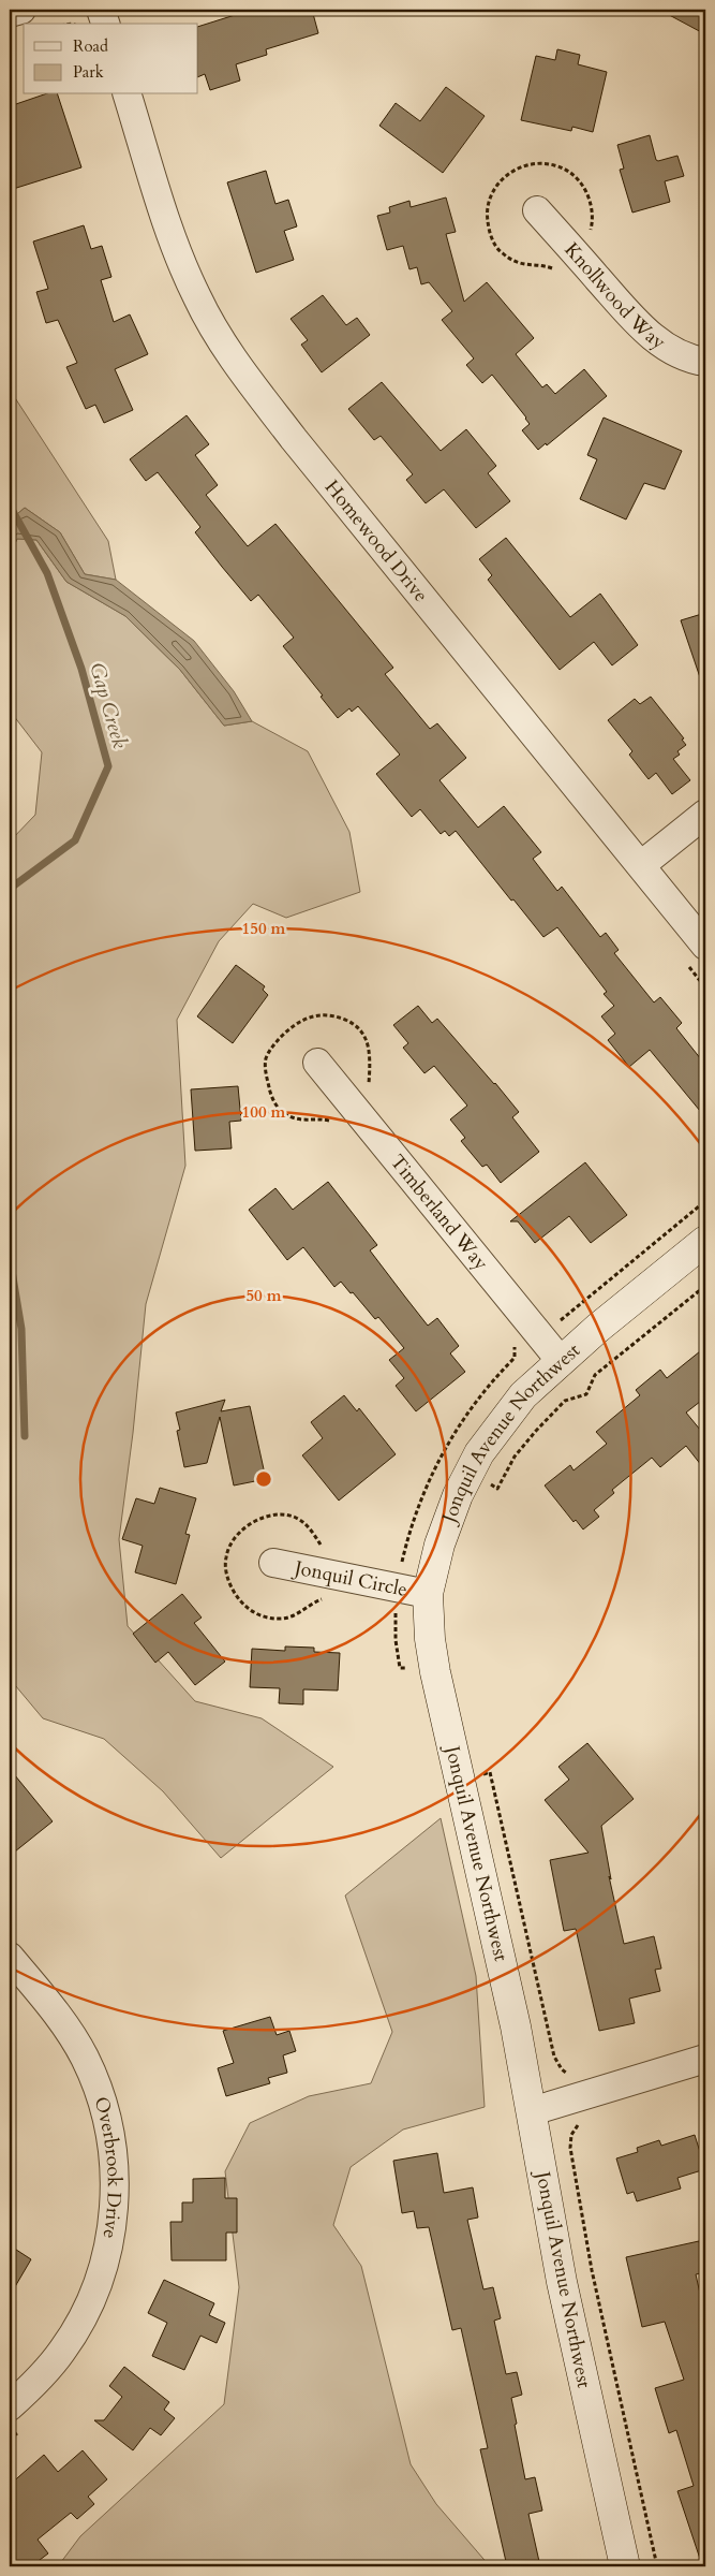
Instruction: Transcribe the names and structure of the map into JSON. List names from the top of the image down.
{
  "streets": {
    "street": [
      "Knollwood Way",
      "Homewood Drive",
      "Timberland Way",
      "Jonquil Avenue Northwest",
      "Jonquil Circle",
      "Overbrook Drive"
    ]
  },
  "crossings": [
    ["Timberland Way", "Jonquil Avenue Northwest"],
    ["Jonquil Avenue Northwest", "Jonquil Circle"]
  ],
  "water": ["Gap Creek"],
  "legend": ["Road", "Park"],
  "rings": ["150 m", "100 m", "50 m"]
}
